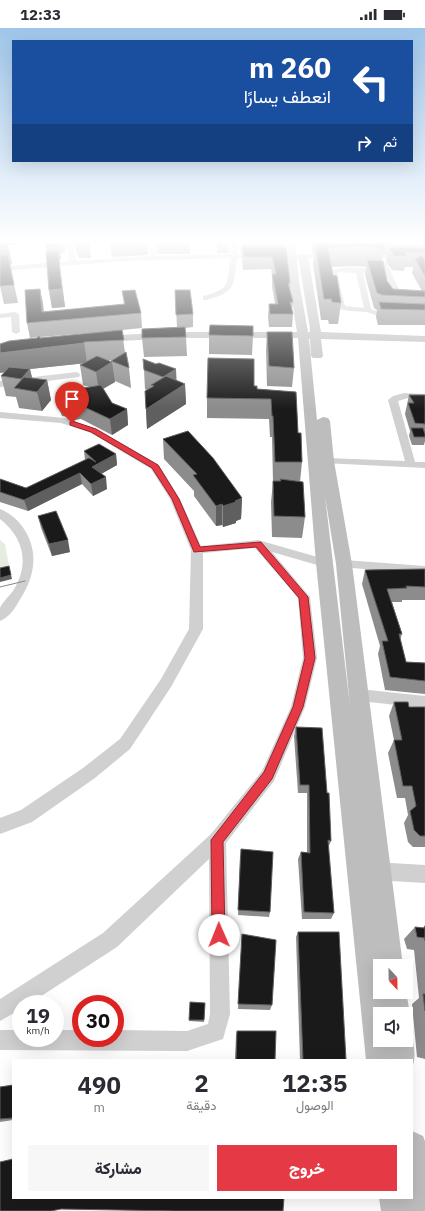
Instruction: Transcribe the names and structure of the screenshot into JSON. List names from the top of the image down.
{
  "north": "bottom",
  "page": {
    "status": "12:33",
    "turn": ["260 m", "انعطف يسارًا"],
    "then": "ثم",
    "speed": "19 km/h",
    "limit": "30",
    "eta": [
      "12:35",
      "الوصول",
      "2",
      "دقيقة",
      "490",
      "m"
    ],
    "buttons": ["خروج", "مشاركة"]
  }
}
